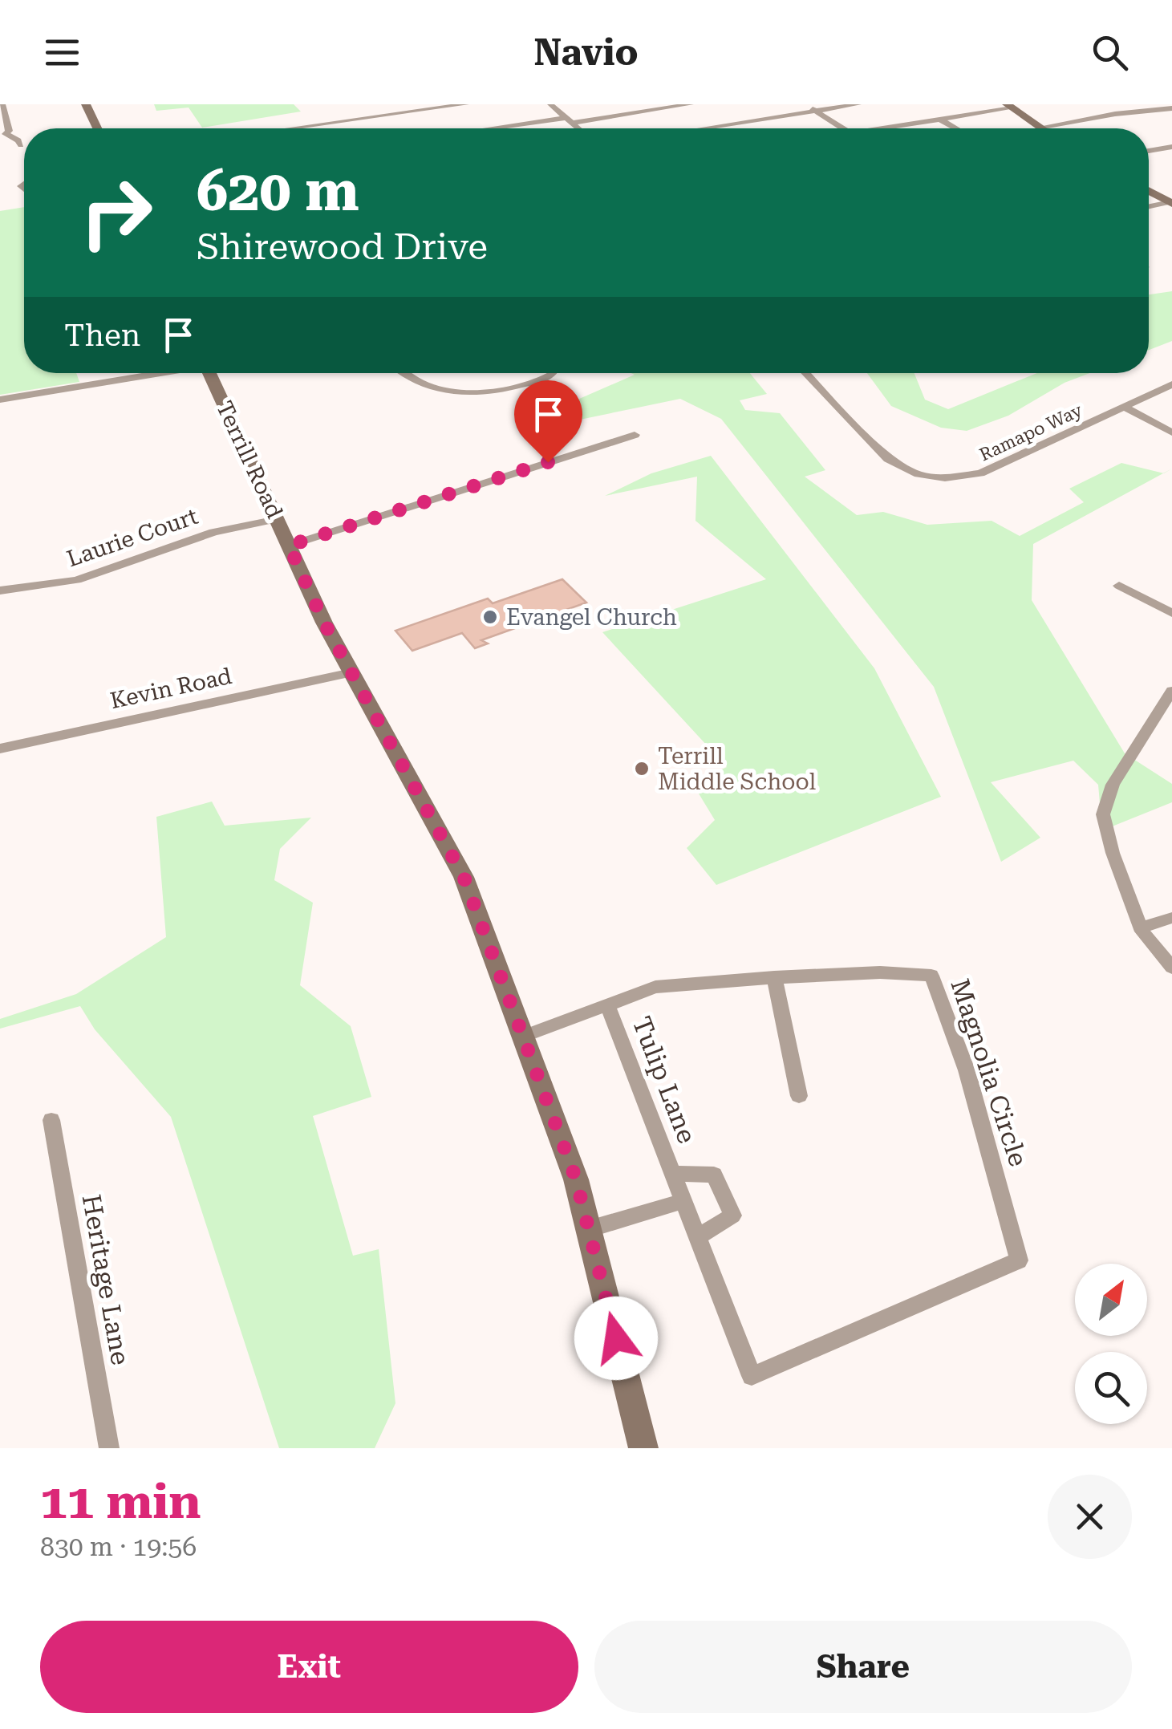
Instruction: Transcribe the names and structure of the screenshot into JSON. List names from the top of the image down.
{
  "streets": {
    "street": [
      "Ramapo Way",
      "Terrill Road",
      "Laurie Court",
      "Kevin Road",
      "Magnolia Circle",
      "Tulip Lane",
      "Heritage Lane"
    ]
  },
  "crossings": [
    ["Terrill Road", "Laurie Court"],
    ["Terrill Road", "Kevin Road"],
    ["Terrill Road", "Magnolia Circle"],
    ["Magnolia Circle", "Tulip Lane"]
  ],
  "places": ["Evangel Church", "Terrill Middle School"],
  "north": "top right",
  "page": {
    "header": "Navio",
    "turn": ["620 m", "Shirewood Drive"],
    "then": "Then",
    "heading": ["11 min", "830 m · 19:56"],
    "buttons": ["Exit", "Share"]
  }
}
